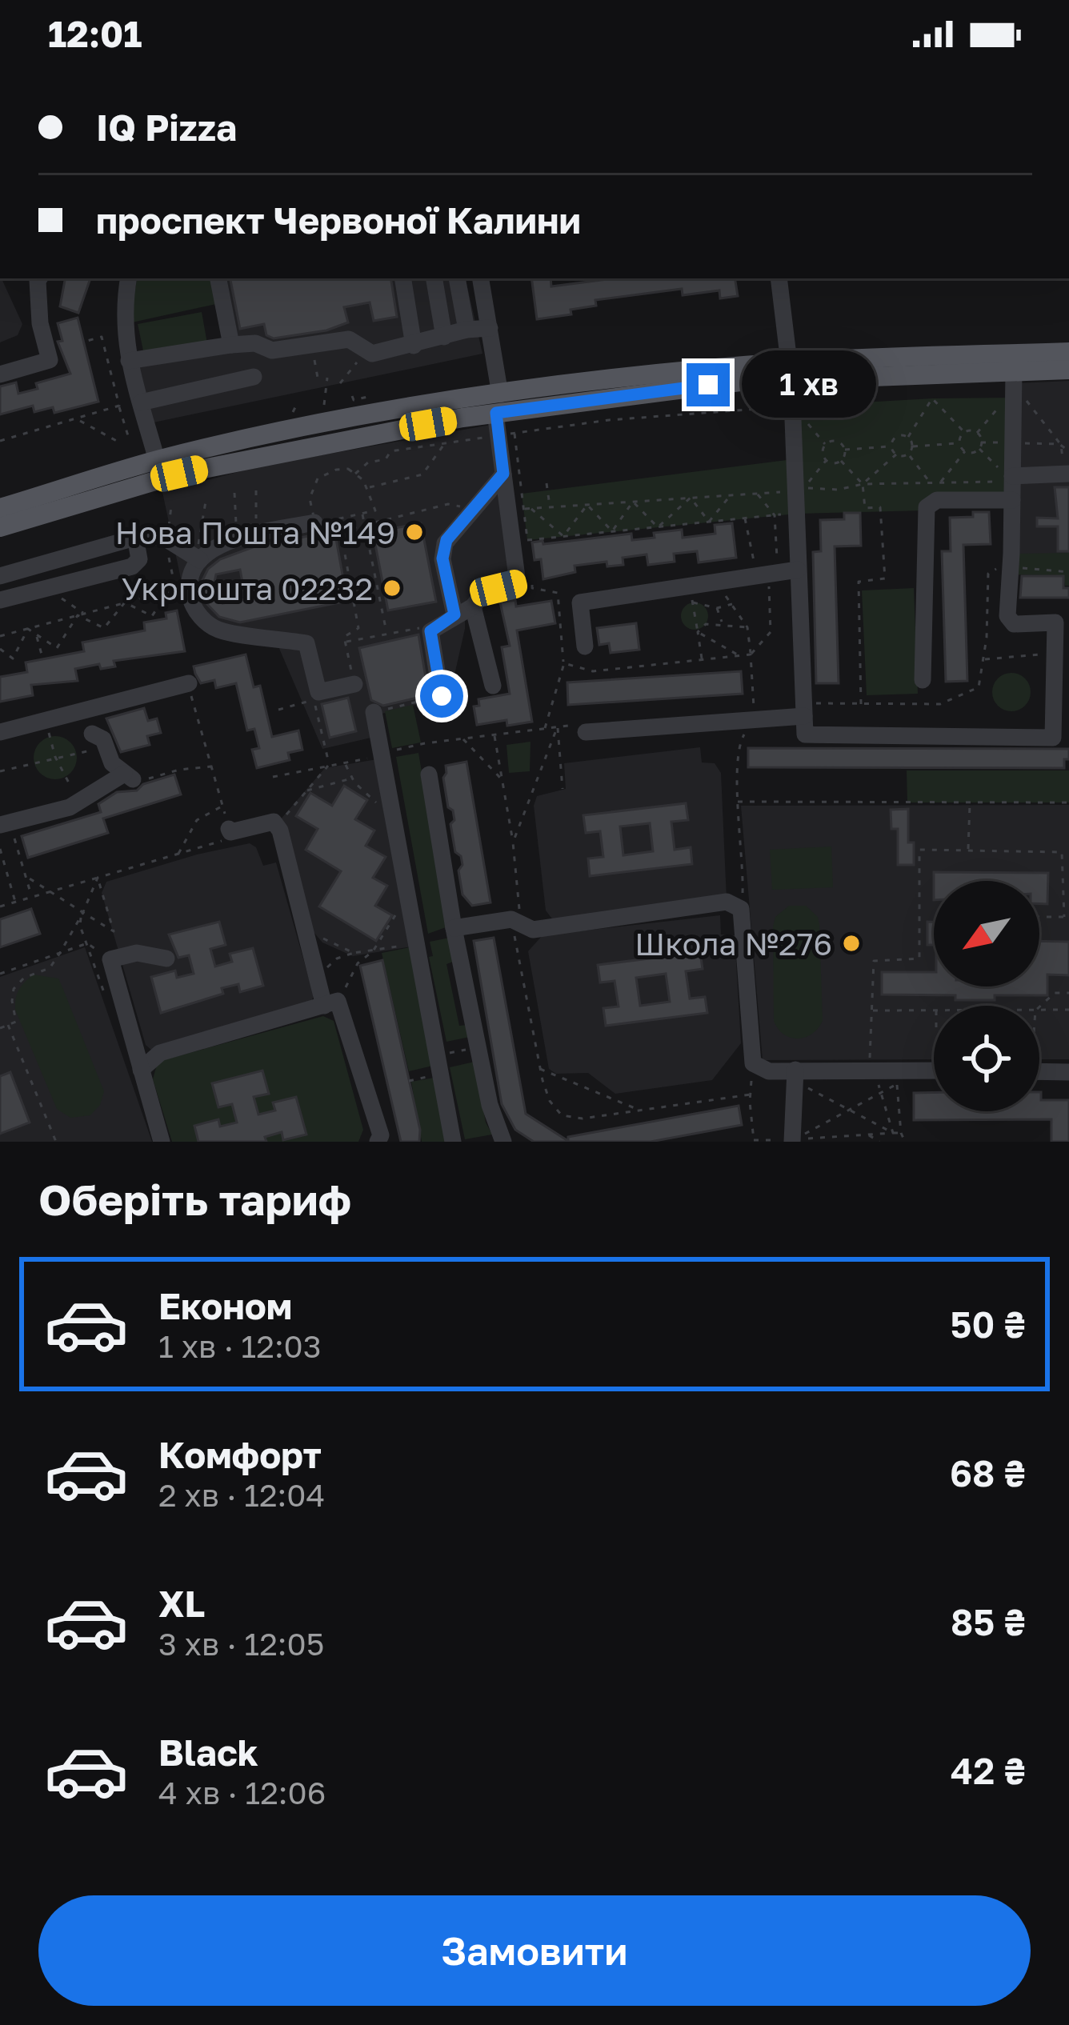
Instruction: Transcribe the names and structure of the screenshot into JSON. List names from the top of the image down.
{
  "places": ["Нова Пошта №149", "Укрпошта 02232", "Школа №276"],
  "north": "bottom left",
  "page": {
    "status": "12:01",
    "banner": ["IQ Pizza", "проспект Червоної Калини"],
    "bubble": "1 хв",
    "heading": "Оберіть тариф",
    "list": [
      {
        "name": "Економ",
        "note": "1 хв · 12:03",
        "value": "50 ₴"
      },
      {
        "name": "Комфорт",
        "note": "2 хв · 12:04",
        "value": "68 ₴"
      },
      {
        "name": "XL",
        "note": "3 хв · 12:05",
        "value": "85 ₴"
      },
      {
        "name": "Black",
        "note": "4 хв · 12:06",
        "value": "42 ₴"
      }
    ],
    "buttons": "Замовити"
  }
}
